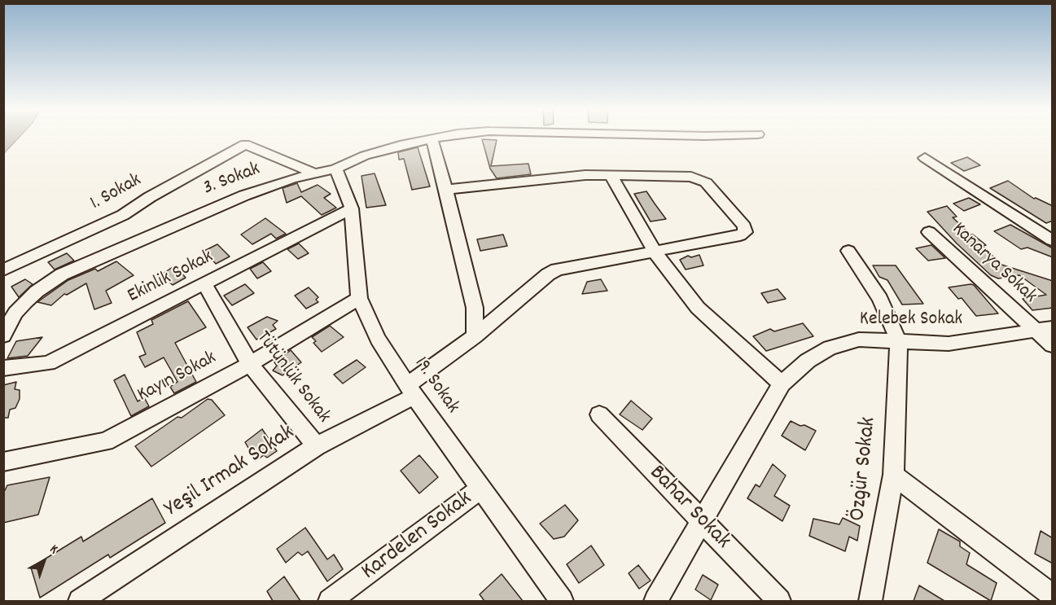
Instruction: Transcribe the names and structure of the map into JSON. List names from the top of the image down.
{
  "streets": {
    "street": [
      "3. Sokak",
      "1. Sokak",
      "Kanarya Sokak",
      "Ekinlik Sokak",
      "Kelebek Sokak",
      "Kayın Sokak",
      "Tütünlük Sokak",
      "19. Sokak",
      "Özgür Sokak",
      "Yeşil Irmak Sokak",
      "Bahar Sokak",
      "Kardelen Sokak"
    ]
  },
  "crossings": [
    ["3. Sokak", "1. Sokak"],
    ["3. Sokak", "19. Sokak"],
    ["Kanarya Sokak", "Kelebek Sokak"],
    ["Ekinlik Sokak", "Tütünlük Sokak"],
    ["Ekinlik Sokak", "19. Sokak"],
    ["Kelebek Sokak", "Özgür Sokak"],
    ["Kelebek Sokak", "Bahar Sokak"],
    ["Kayın Sokak", "Tütünlük Sokak"],
    ["Kayın Sokak", "19. Sokak"],
    ["Tütünlük Sokak", "Yeşil Irmak Sokak"],
    ["19. Sokak", "Yeşil Irmak Sokak"],
    ["19. Sokak", "Kardelen Sokak"]
  ],
  "north": "top right"
}
